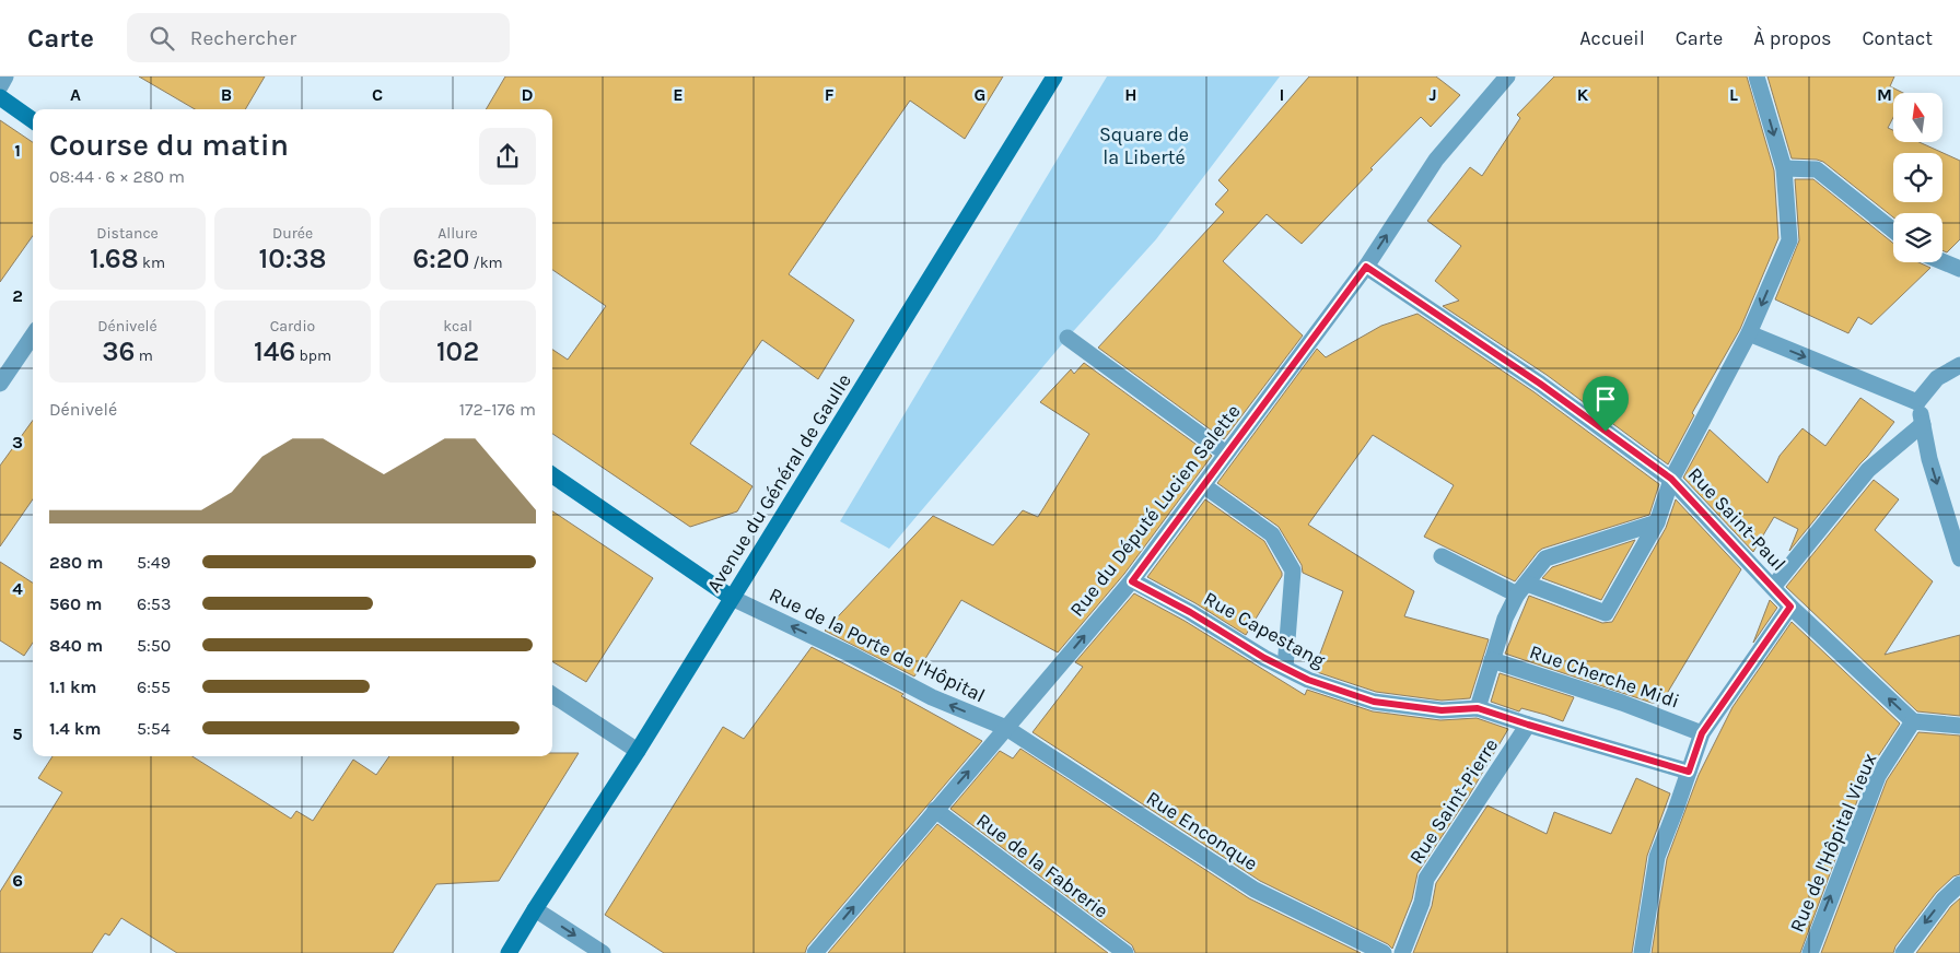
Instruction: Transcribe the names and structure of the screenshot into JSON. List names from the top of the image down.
{
  "streets": {
    "main road": ["Avenue du Général de Gaulle"],
    "street": [
      "Rue du Député Lucien Salette",
      "Rue Saint-Paul",
      "Rue Capestang",
      "Rue de la Porte de l'Hôpital",
      "Rue Cherche Midi",
      "Rue Saint-Pierre",
      "Rue Enconque",
      "Rue de l'Hôpital Vieux",
      "Rue de la Fabrerie"
    ]
  },
  "crossings": [
    ["Avenue du Général de Gaulle", "Rue de la Porte de l'Hôpital"],
    ["Rue du Député Lucien Salette", "Rue Saint-Paul"],
    ["Rue du Député Lucien Salette", "Rue Capestang"],
    ["Rue du Député Lucien Salette", "Rue de la Porte de l'Hôpital"],
    ["Rue du Député Lucien Salette", "Rue Enconque"],
    ["Rue du Député Lucien Salette", "Rue de la Fabrerie"],
    ["Rue Saint-Paul", "Rue de l'Hôpital Vieux"],
    ["Rue Capestang", "Rue Saint-Pierre"],
    ["Rue de la Porte de l'Hôpital", "Rue Enconque"]
  ],
  "one_way": ["Rue du Député Lucien Salette", "Rue de la Porte de l'Hôpital"],
  "parks": ["Square de la Liberté"],
  "north": "top",
  "page": {
    "header": "Carte",
    "search": "Rechercher",
    "nav": [
      "Accueil",
      "Carte",
      "À propos",
      "Contact"
    ],
    "heading": ["Course du matin", "08:44 · 6 × 280 m"],
    "stats": [
      ["Distance", "1.68 km"],
      ["Durée", "10:38"],
      ["Allure", "6:20 /km"],
      ["Dénivelé", "36 m"],
      ["Cardio", "146 bpm"],
      ["kcal", "102"]
    ],
    "chart": ["Dénivelé", "172–176 m"],
    "list": [
      {
        "name": "280 m",
        "note": "5:49"
      },
      {
        "name": "560 m",
        "note": "6:53"
      },
      {
        "name": "840 m",
        "note": "5:50"
      },
      {
        "name": "1.1 km",
        "note": "6:55"
      },
      {
        "name": "1.4 km",
        "note": "5:54"
      }
    ]
  },
  "grid": {
    "columns": [
      "A",
      "B",
      "C",
      "D",
      "E",
      "F",
      "G",
      "H",
      "I",
      "J",
      "K",
      "L",
      "M"
    ],
    "rows": [
      "1",
      "2",
      "3",
      "4",
      "5",
      "6"
    ]
  }
}
